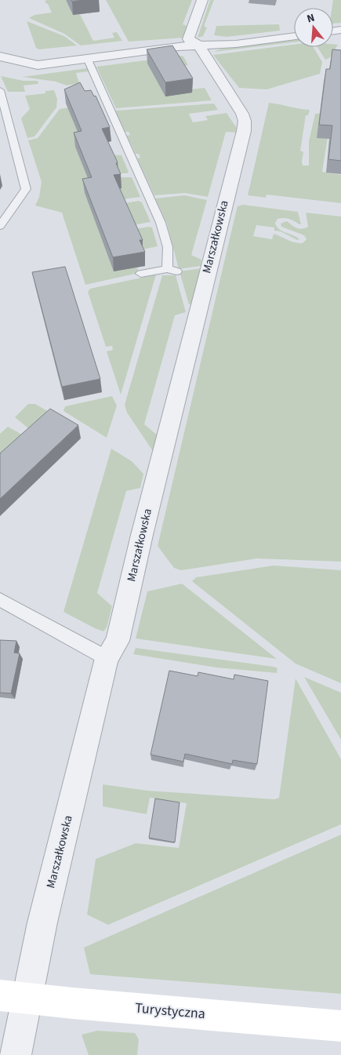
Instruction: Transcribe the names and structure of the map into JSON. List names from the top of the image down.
{
  "streets": {
    "street": ["Marszałkowska", "Turystyczna"]
  },
  "crossings": [
    ["Marszałkowska", "Turystyczna"]
  ],
  "north": "top"
}
